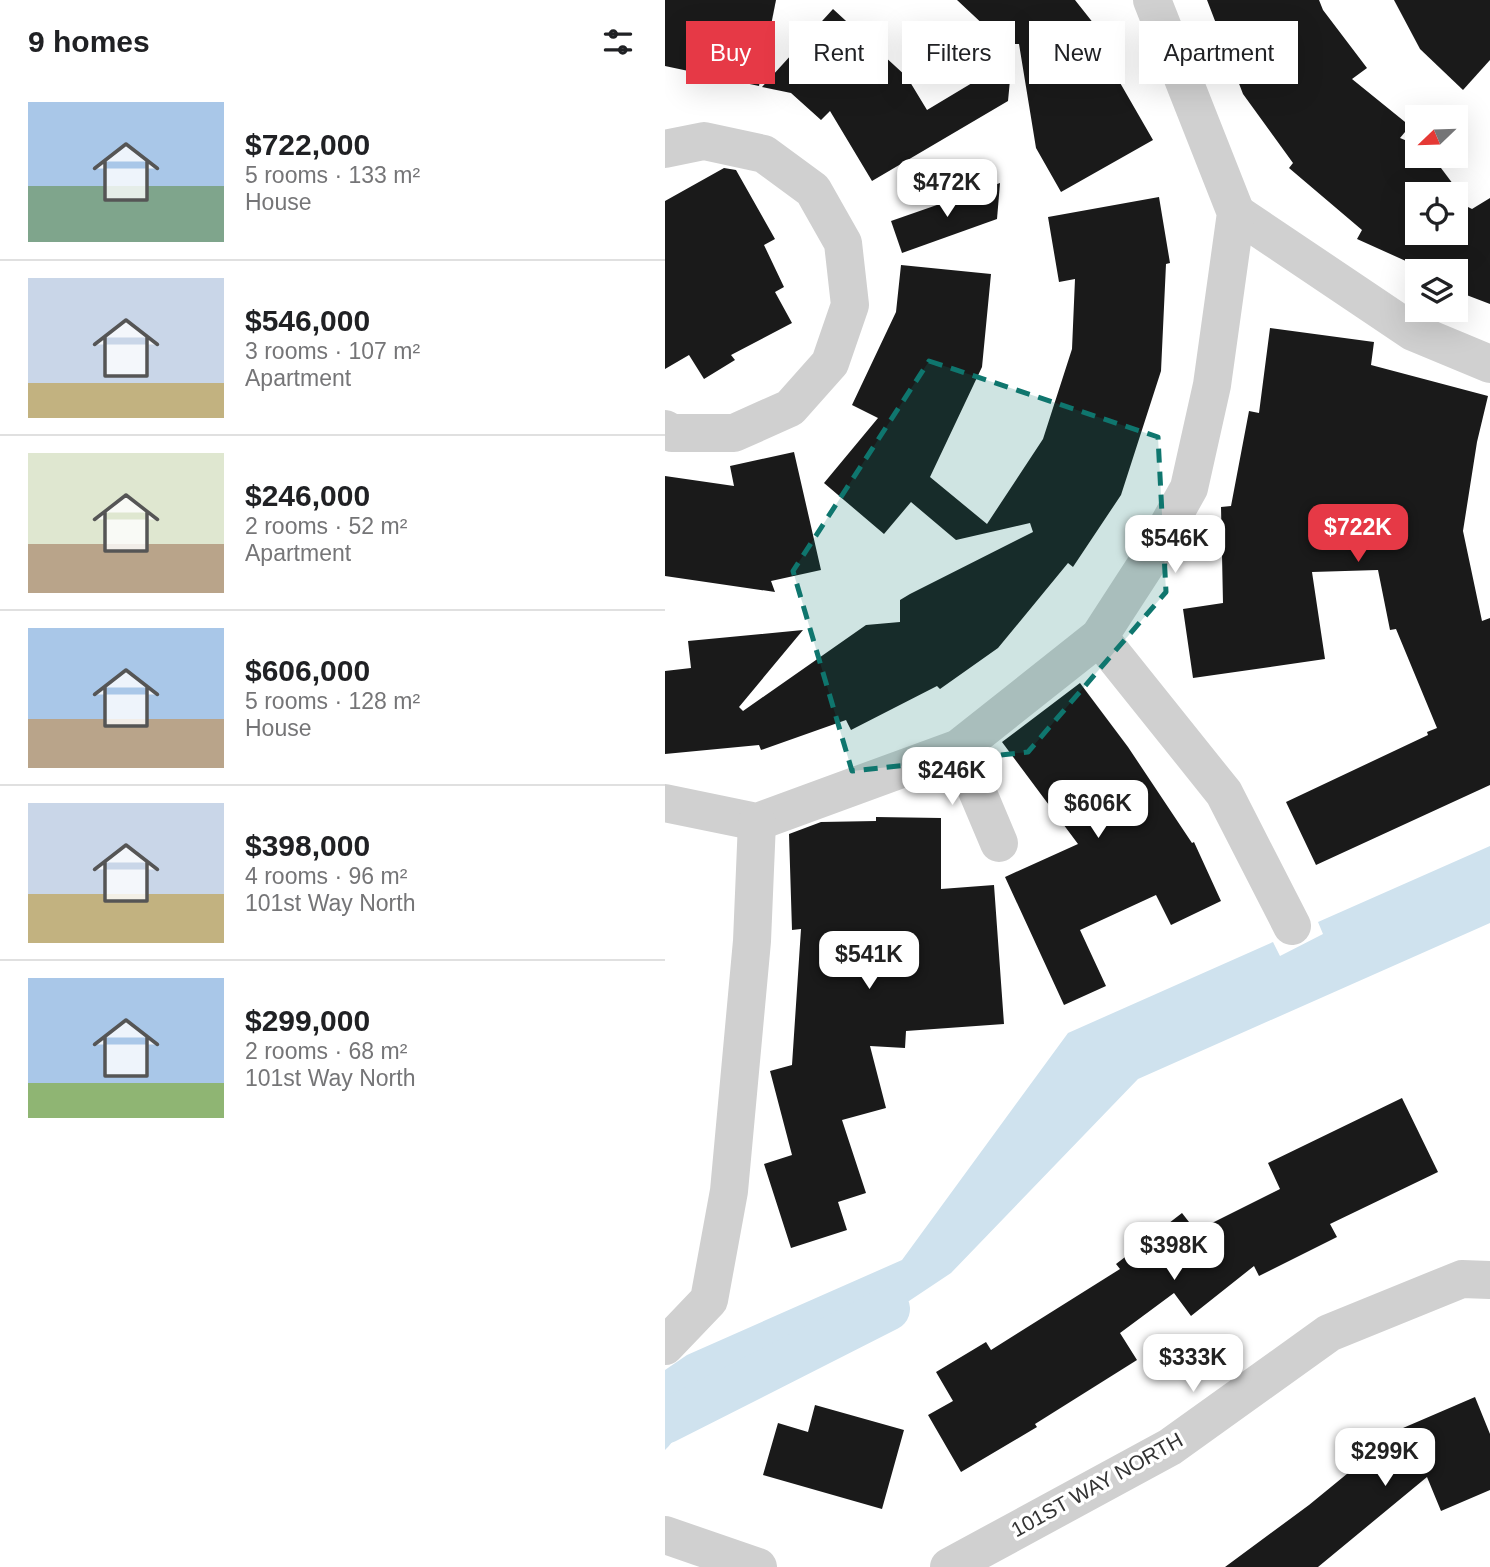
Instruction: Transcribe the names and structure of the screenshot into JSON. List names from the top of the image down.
{
  "streets": {
    "street": ["101ST WAY NORTH"]
  },
  "north": "bottom left",
  "page": {
    "heading": "9 homes",
    "chip": [
      "Buy",
      "Rent",
      "Filters",
      "New",
      "Apartment"
    ],
    "list": [
      {
        "name": "$722,000",
        "note": "5 rooms · 133 m² · House"
      },
      {
        "name": "$546,000",
        "note": "3 rooms · 107 m² · Apartment"
      },
      {
        "name": "$246,000",
        "note": "2 rooms · 52 m² · Apartment"
      },
      {
        "name": "$606,000",
        "note": "5 rooms · 128 m² · House"
      },
      {
        "name": "$398,000",
        "note": "4 rooms · 96 m² · 101st Way North"
      },
      {
        "name": "$299,000",
        "note": "2 rooms · 68 m² · 101st Way North"
      }
    ],
    "price": [
      "$472K",
      "$722K",
      "$546K",
      "$246K",
      "$606K",
      "$541K",
      "$398K",
      "$333K",
      "$299K"
    ]
  }
}
